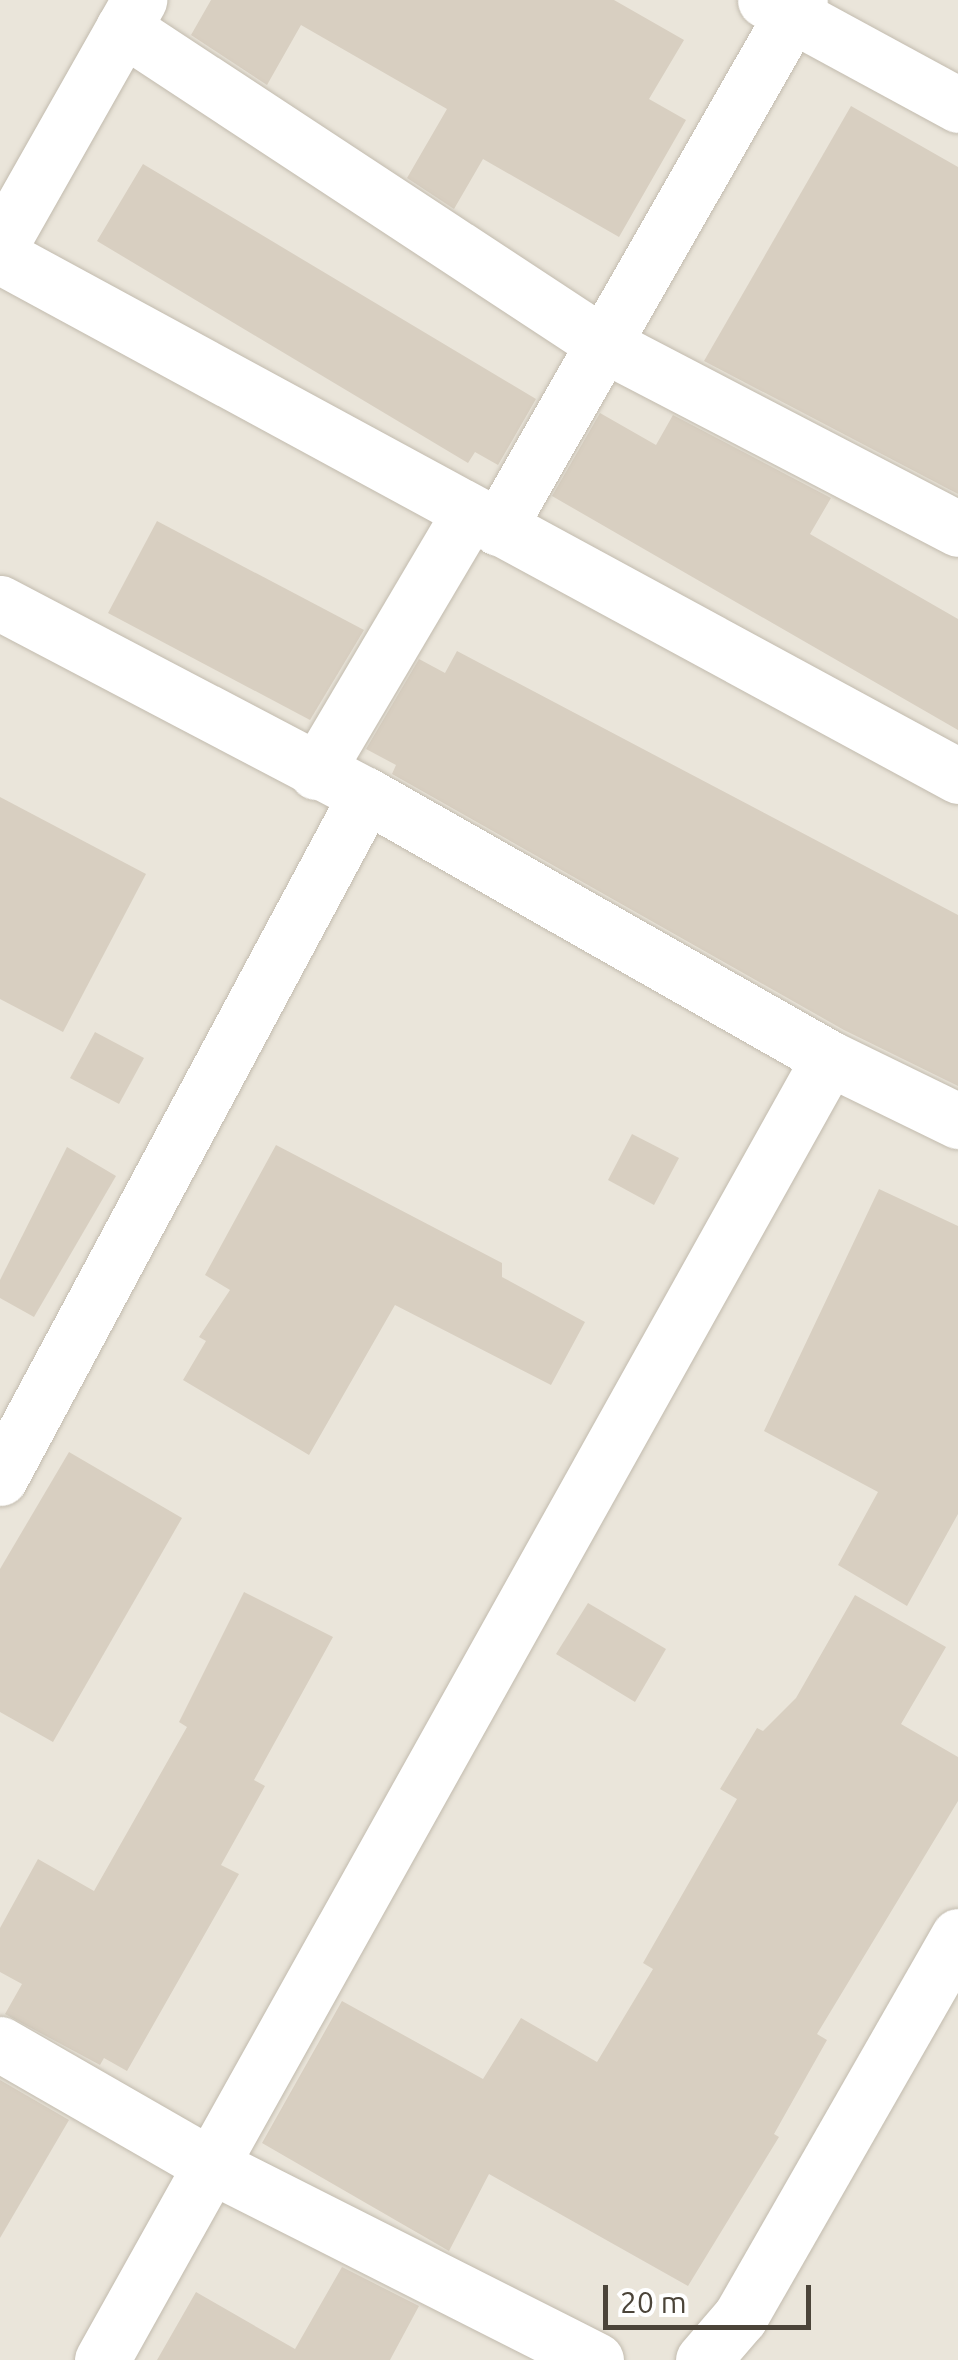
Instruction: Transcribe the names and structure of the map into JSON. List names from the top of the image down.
{
  "scale_bar": "20 m"
}
